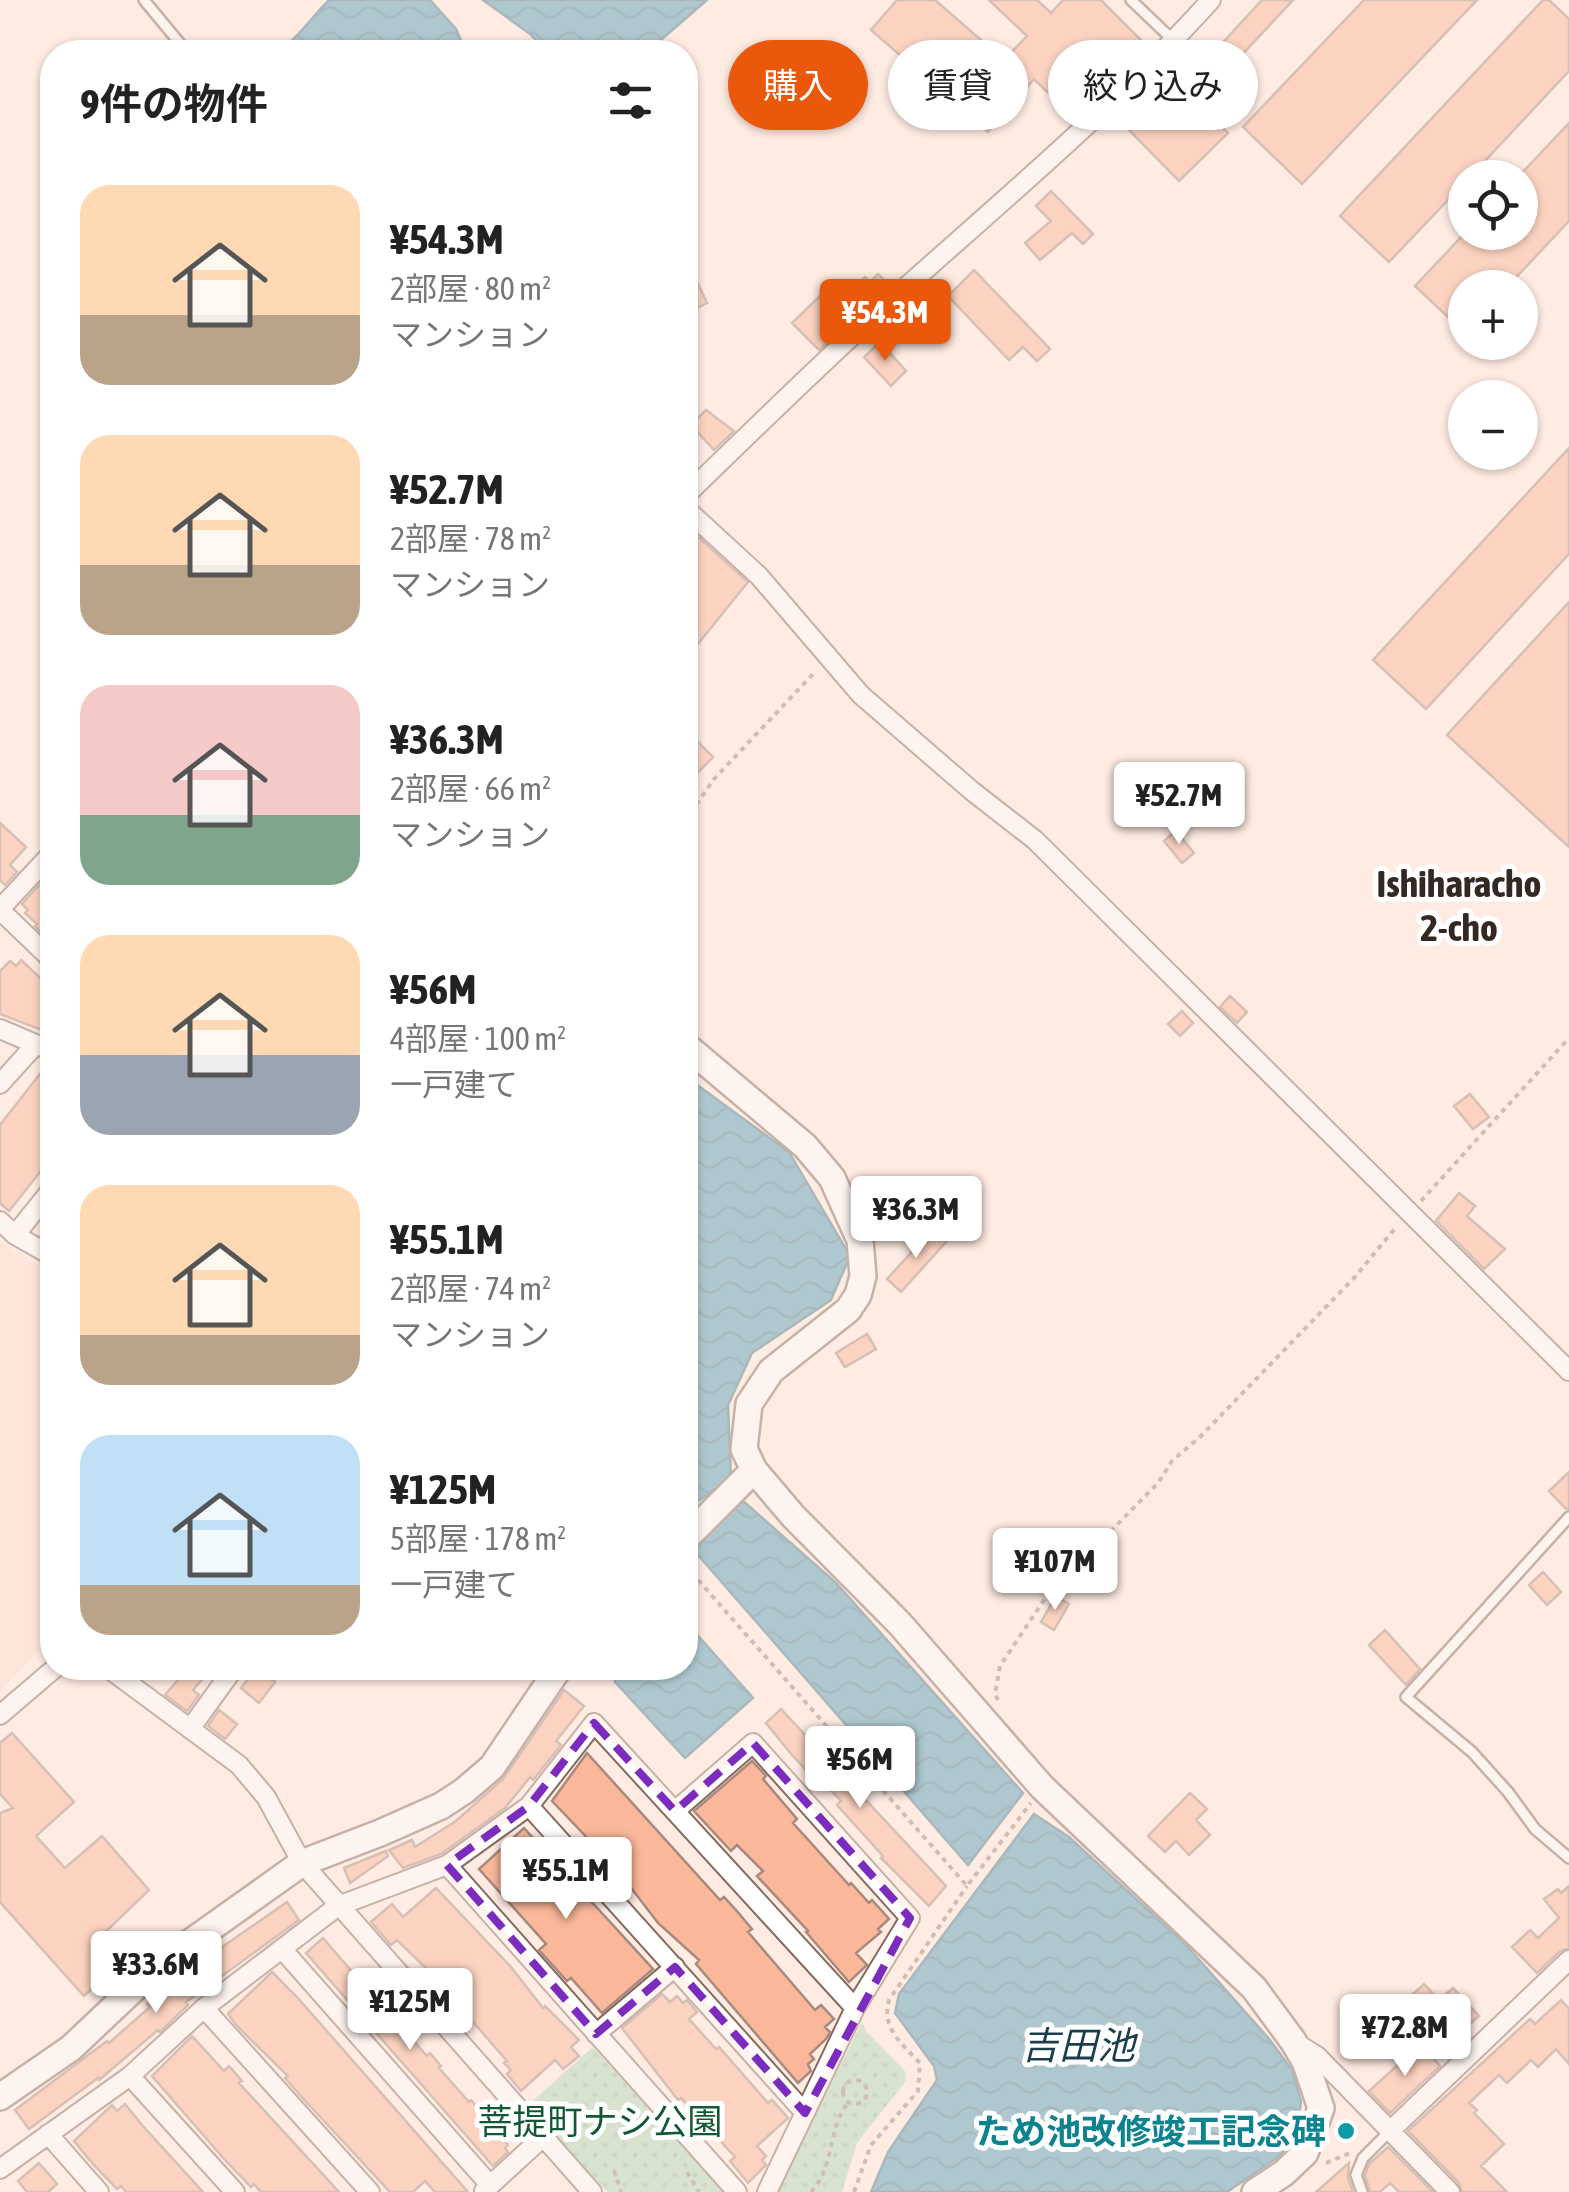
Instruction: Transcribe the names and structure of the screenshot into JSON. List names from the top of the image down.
{
  "districts": ["Ishiharacho 2-cho"],
  "water": ["吉田池"],
  "parks": ["菩提町ナシ公園"],
  "places": ["ため池改修竣工記念碑"],
  "page": {
    "chip": ["購入", "賃貸", "絞り込み"],
    "heading": "9件の物件",
    "map_buttons": ["+", "−"],
    "list": [
      {
        "name": "¥54.3M",
        "note": "2部屋 · 80 m² · マンション"
      },
      {
        "name": "¥52.7M",
        "note": "2部屋 · 78 m² · マンション"
      },
      {
        "name": "¥36.3M",
        "note": "2部屋 · 66 m² · マンション"
      },
      {
        "name": "¥56M",
        "note": "4部屋 · 100 m² · 一戸建て"
      },
      {
        "name": "¥55.1M",
        "note": "2部屋 · 74 m² · マンション"
      },
      {
        "name": "¥125M",
        "note": "5部屋 · 178 m² · 一戸建て"
      }
    ],
    "price": [
      "¥54.3M",
      "¥52.7M",
      "¥36.3M",
      "¥107M",
      "¥56M",
      "¥55.1M",
      "¥33.6M",
      "¥125M",
      "¥72.8M"
    ]
  }
}
